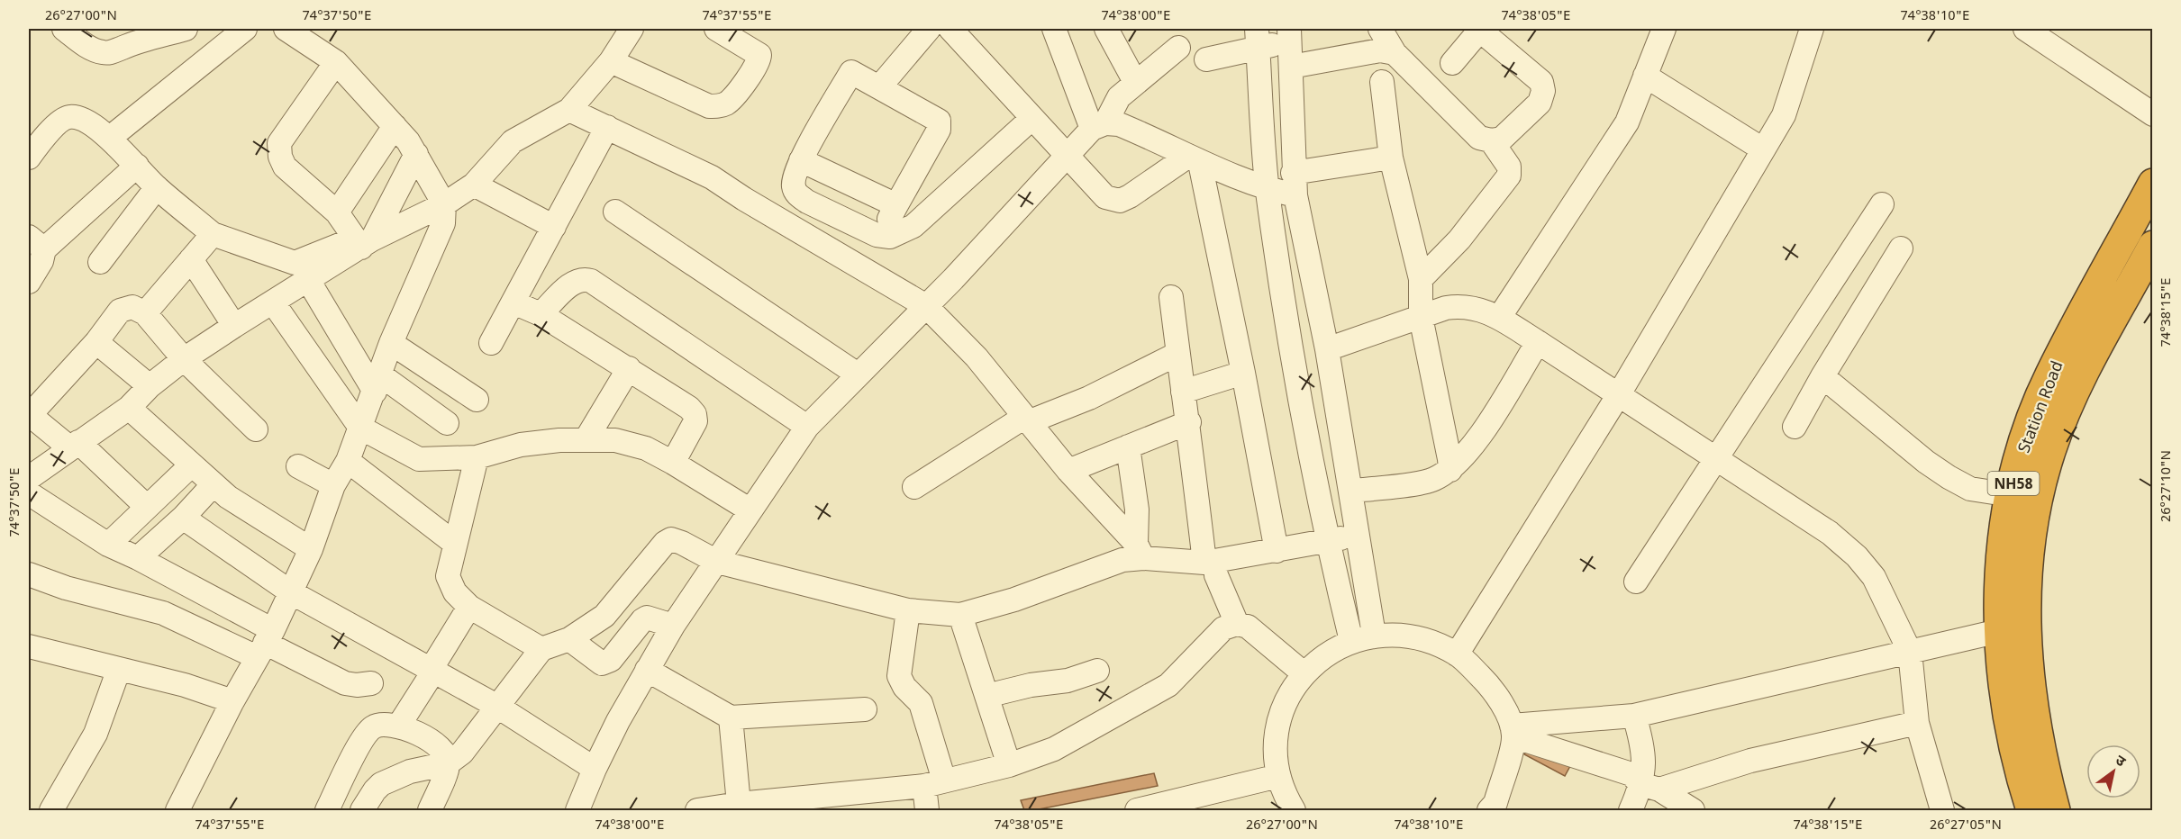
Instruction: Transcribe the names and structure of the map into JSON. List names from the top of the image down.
{
  "streets": {
    "highway": ["Station Road", "NH58"]
  },
  "north": "top right",
  "coordinates": [
    "26°27'00\"N",
    "74°37'50\"E",
    "74°37'55\"E",
    "74°38'00\"E",
    "74°38'05\"E",
    "74°38'10\"E",
    "74°38'15\"E",
    "26°27'10\"N",
    "26°27'05\"N"
  ]
}
